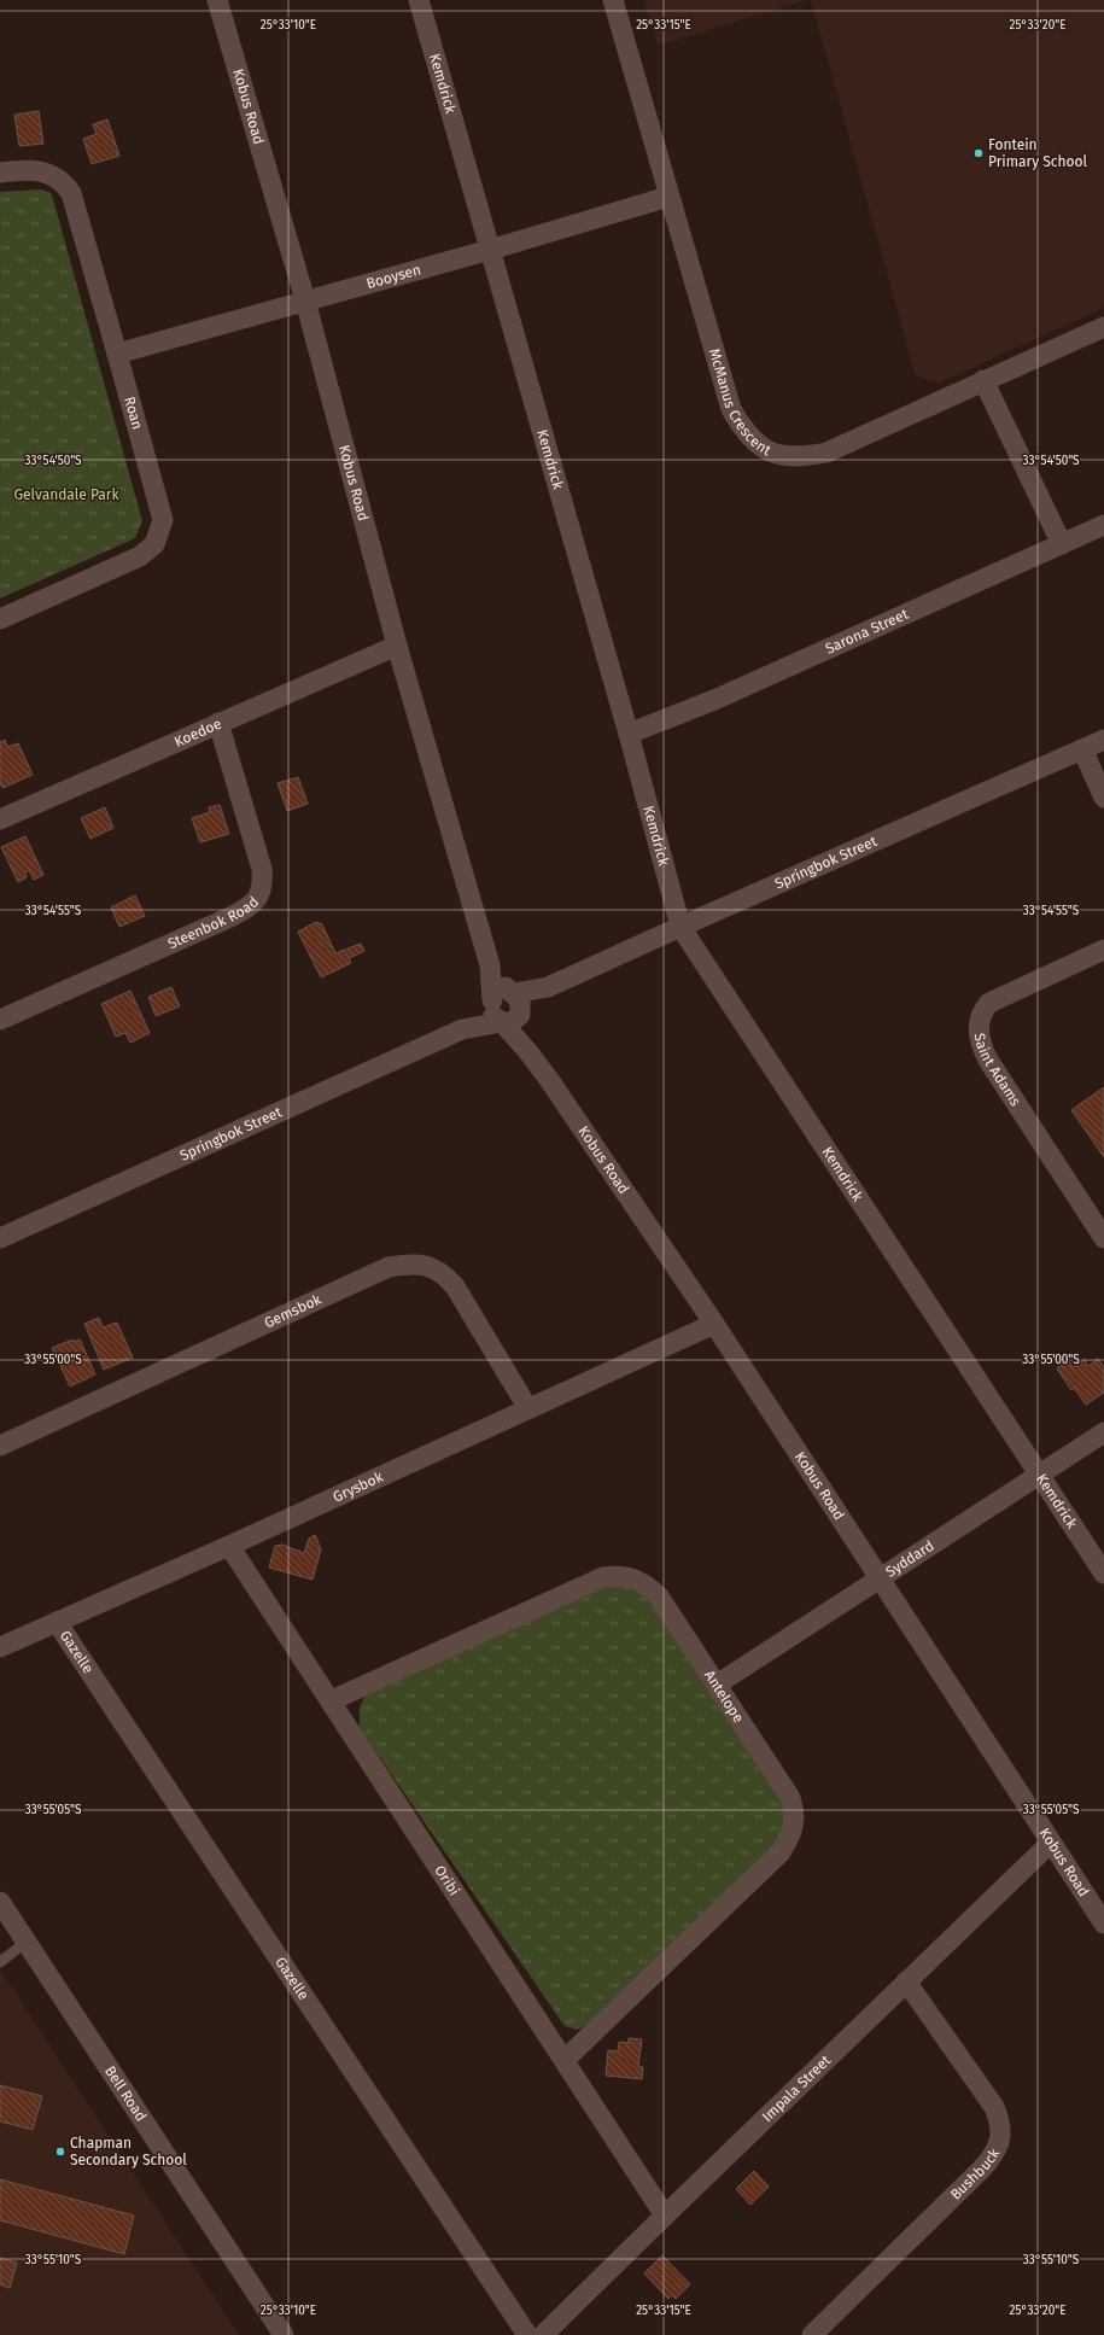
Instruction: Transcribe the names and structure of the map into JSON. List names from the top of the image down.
{
  "streets": {
    "street": [
      "Kemdrick",
      "Kobus Road",
      "Booysen",
      "McManus Crescent",
      "Roan",
      "Sarona Street",
      "Koedoe",
      "Springbok Street",
      "Steenbok Road",
      "Saint Adams",
      "Gemsbok",
      "Grysbok",
      "Syddard",
      "Gazelle",
      "Antelope",
      "Oribi",
      "Impala Street",
      "Bell Road",
      "Bushbuck"
    ]
  },
  "crossings": [
    ["Kemdrick", "Booysen"],
    ["Kemdrick", "Sarona Street"],
    ["Kemdrick", "Springbok Street"],
    ["Kemdrick", "Syddard"],
    ["Kobus Road", "Booysen"],
    ["Kobus Road", "Koedoe"],
    ["Kobus Road", "Springbok Street"],
    ["Kobus Road", "Grysbok"],
    ["Kobus Road", "Syddard"],
    ["Kobus Road", "Impala Street"],
    ["Booysen", "McManus Crescent"],
    ["Booysen", "Roan"],
    ["Koedoe", "Steenbok Road"],
    ["Gemsbok", "Grysbok"],
    ["Grysbok", "Gazelle"],
    ["Grysbok", "Oribi"],
    ["Syddard", "Antelope"],
    ["Antelope", "Oribi"],
    ["Oribi", "Impala Street"],
    ["Impala Street", "Bushbuck"]
  ],
  "parks": ["Gelvandale Park"],
  "places": ["Fontein Primary School", "Chapman Secondary School"],
  "coordinates": [
    "25°33'10\"E",
    "25°33'15\"E",
    "25°33'20\"E",
    "33°54'50\"S",
    "33°54'55\"S",
    "33°55'00\"S",
    "33°55'05\"S",
    "33°55'10\"S"
  ]
}
